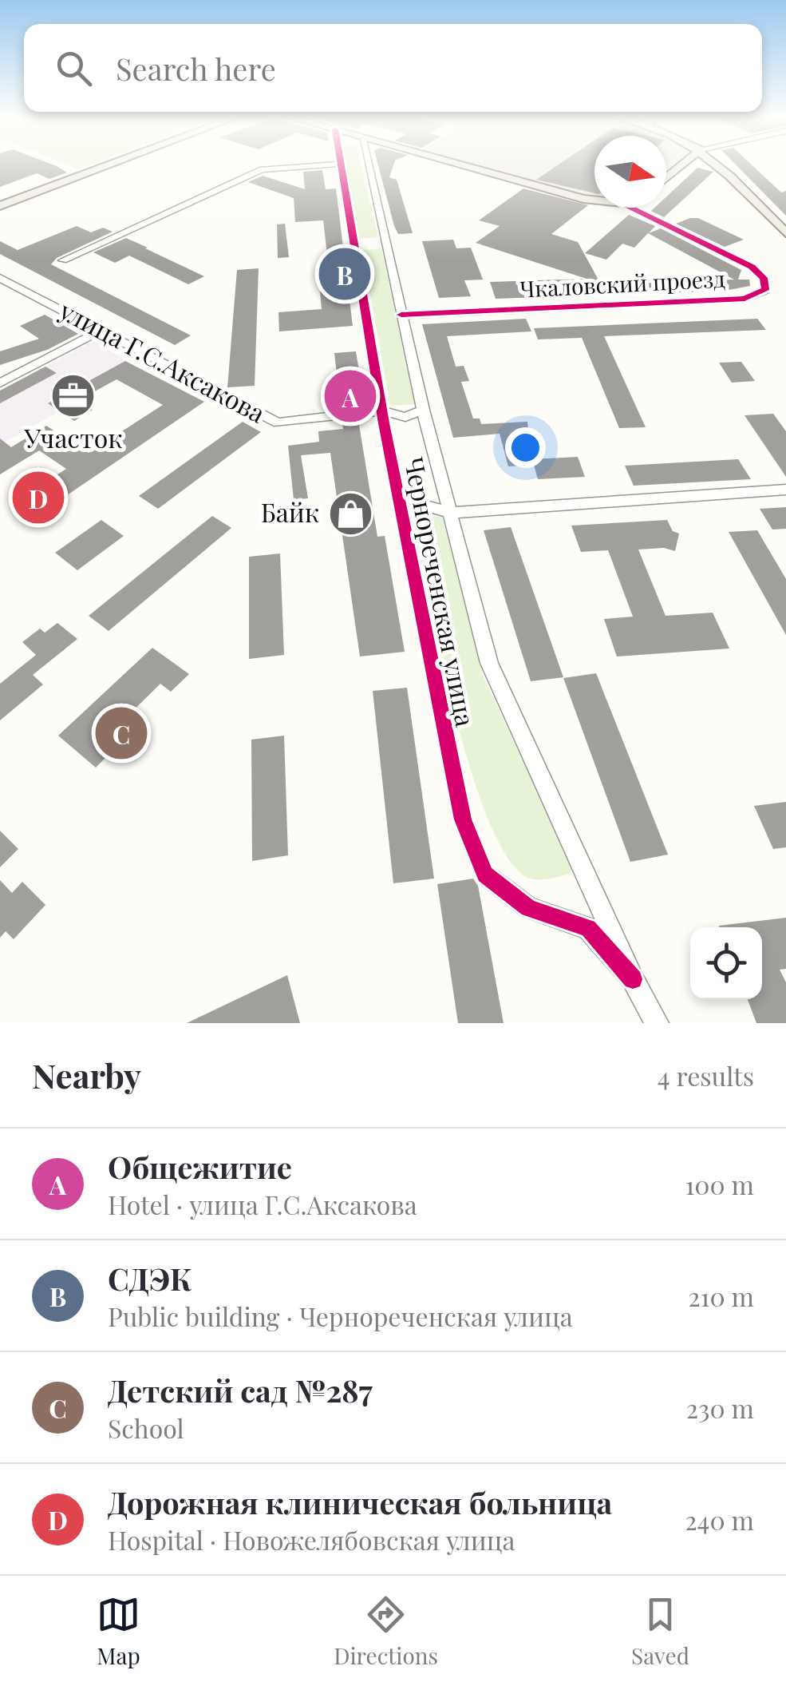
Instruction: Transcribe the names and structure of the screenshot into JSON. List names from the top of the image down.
{
  "streets": {
    "street": ["Чкаловский проезд", "улица Г.С.Аксакова", "Чернореченская улица"]
  },
  "crossings": [
    ["Чкаловский проезд", "Чернореченская улица"],
    ["улица Г.С.Аксакова", "Чернореченская улица"]
  ],
  "places": {
    "office": ["Участок"],
    "shop": ["Байк"]
  },
  "north": "right",
  "page": {
    "search": "Search here",
    "pins": [
      "B",
      "A",
      "D",
      "C"
    ],
    "heading": ["Nearby", "4 results"],
    "list": [
      {
        "mark": "A",
        "name": "Общежитие",
        "note": "Hotel · улица Г.С.Аксакова",
        "value": "100 m"
      },
      {
        "mark": "B",
        "name": "СДЭК",
        "note": "Public building · Чернореченская улица",
        "value": "210 m"
      },
      {
        "mark": "C",
        "name": "Детский сад №287",
        "note": "School",
        "value": "230 m"
      },
      {
        "mark": "D",
        "name": "Дорожная клиническая больница",
        "note": "Hospital · Новожелябовская улица",
        "value": "240 m"
      }
    ],
    "nav": ["Map", "Directions", "Saved"]
  }
}
